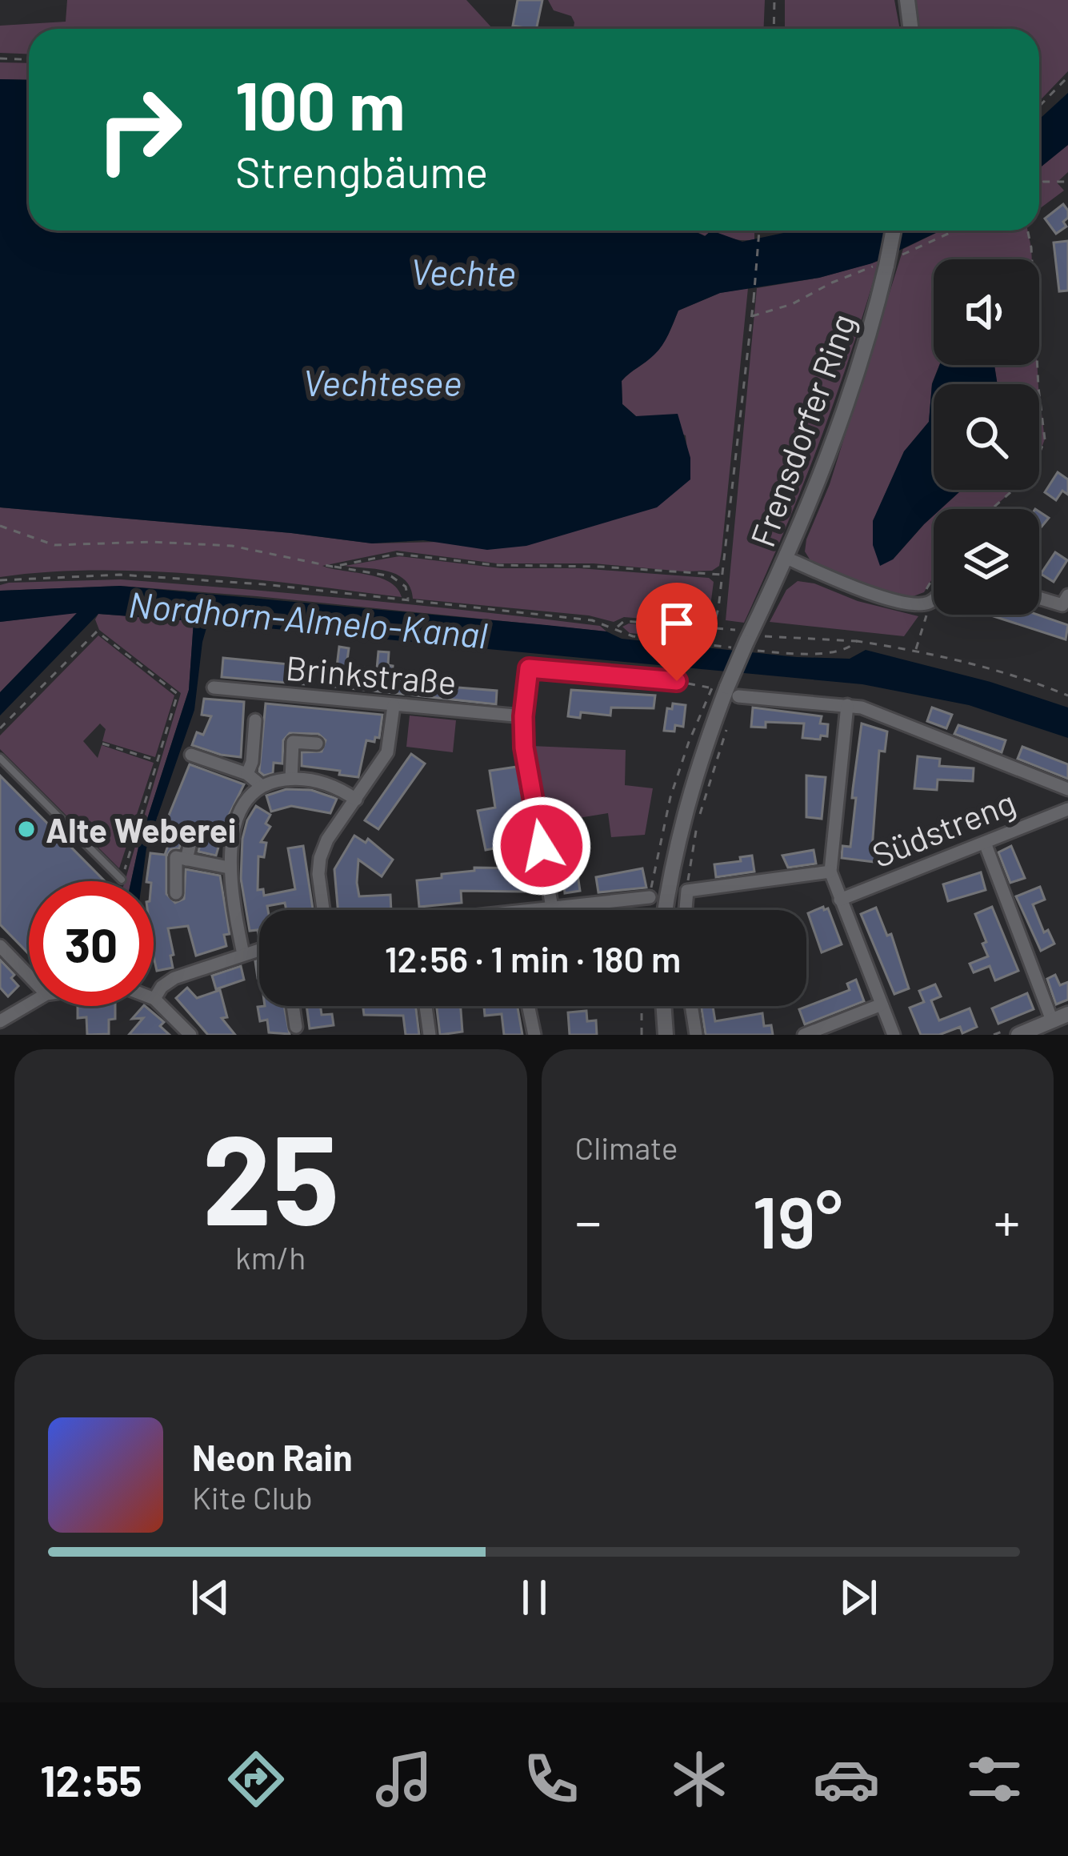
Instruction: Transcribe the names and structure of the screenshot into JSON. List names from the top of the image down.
{
  "streets": {
    "street": ["Frensdorfer Ring", "Brinkstraße", "Südstreng"]
  },
  "water": ["Vechte", "Vechtesee", "Nordhorn-Almelo-Kanal"],
  "places": ["Alte Weberei"],
  "page": {
    "turn": ["100 m", "Strengbäume"],
    "limit": "30",
    "trip": "12:56 · 1 min · 180 m",
    "tile": [
      ["25", "km/h"],
      "Climate"
    ],
    "heat": ["−", "19°", "+"],
    "song": ["Neon Rain", "Kite Club"],
    "tabs": "12:55"
  }
}
